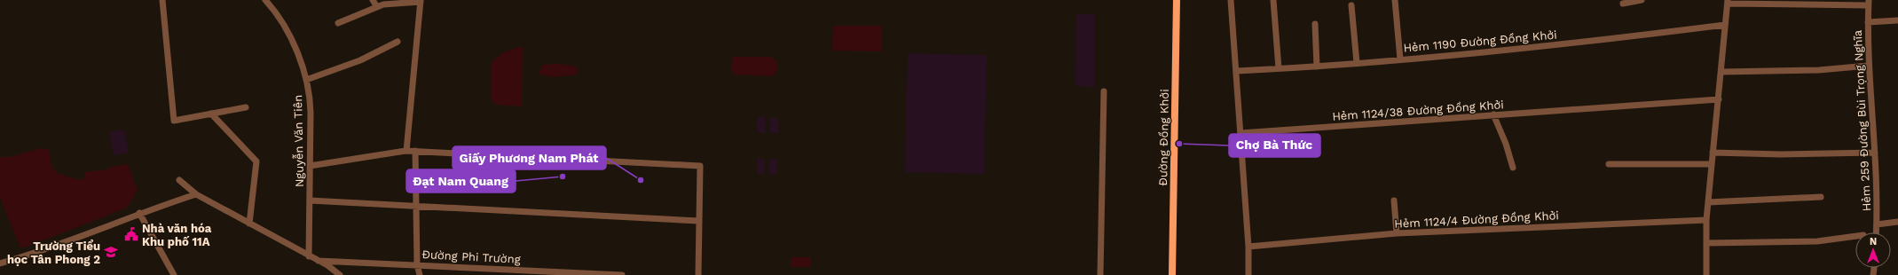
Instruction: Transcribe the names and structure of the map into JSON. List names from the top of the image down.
{
  "streets": {
    "main road": ["Đường Đồng Khởi"],
    "street": [
      "Hẻm 1190 Đường Đồng Khởi",
      "Hẻm 1124/38 Đường Đồng Khởi",
      "Hẻm 259 Đường Bùi Trọng Nghĩa",
      "Nguyễn Văn Tiên",
      "Hẻm 1124/4 Đường Đồng Khởi",
      "Đường Phi Trường"
    ]
  },
  "places": {
    "other": ["Chợ Bà Thức", "Đạt Nam Quang", "Giấy Phương Nam Phát"],
    "public building": ["Nhà văn hóa Khu phố 11A"],
    "school or university": ["Trường Tiểu học Tân Phong 2"]
  },
  "north": "top"
}
